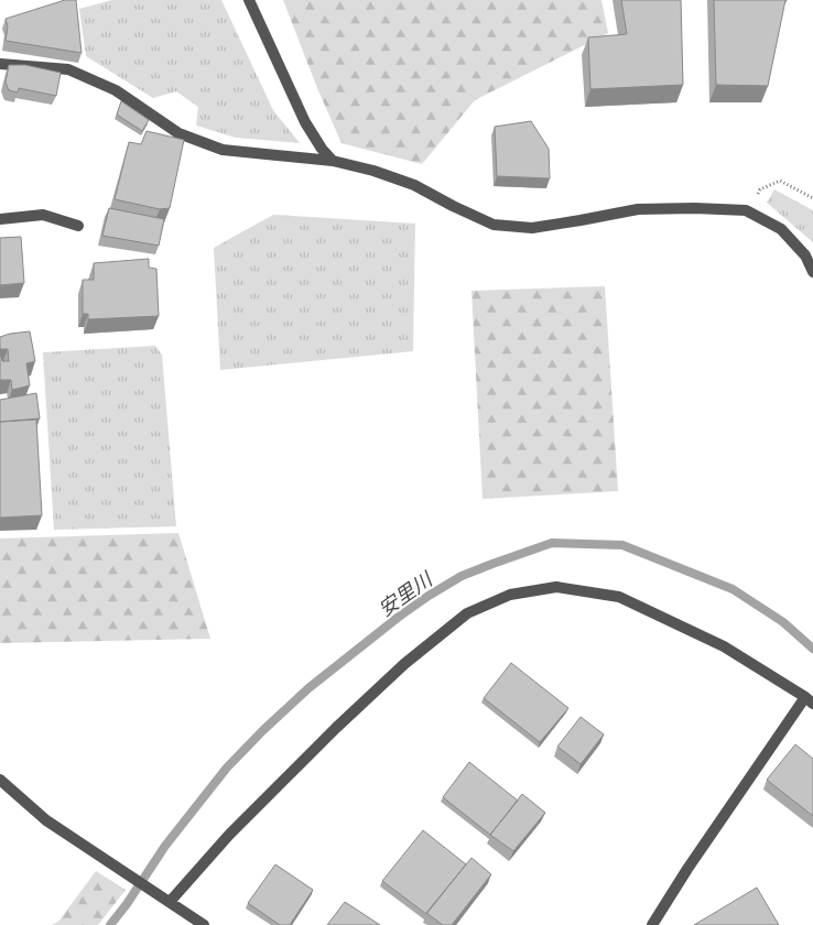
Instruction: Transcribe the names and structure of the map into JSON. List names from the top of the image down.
{
  "water": ["安里川"]
}
